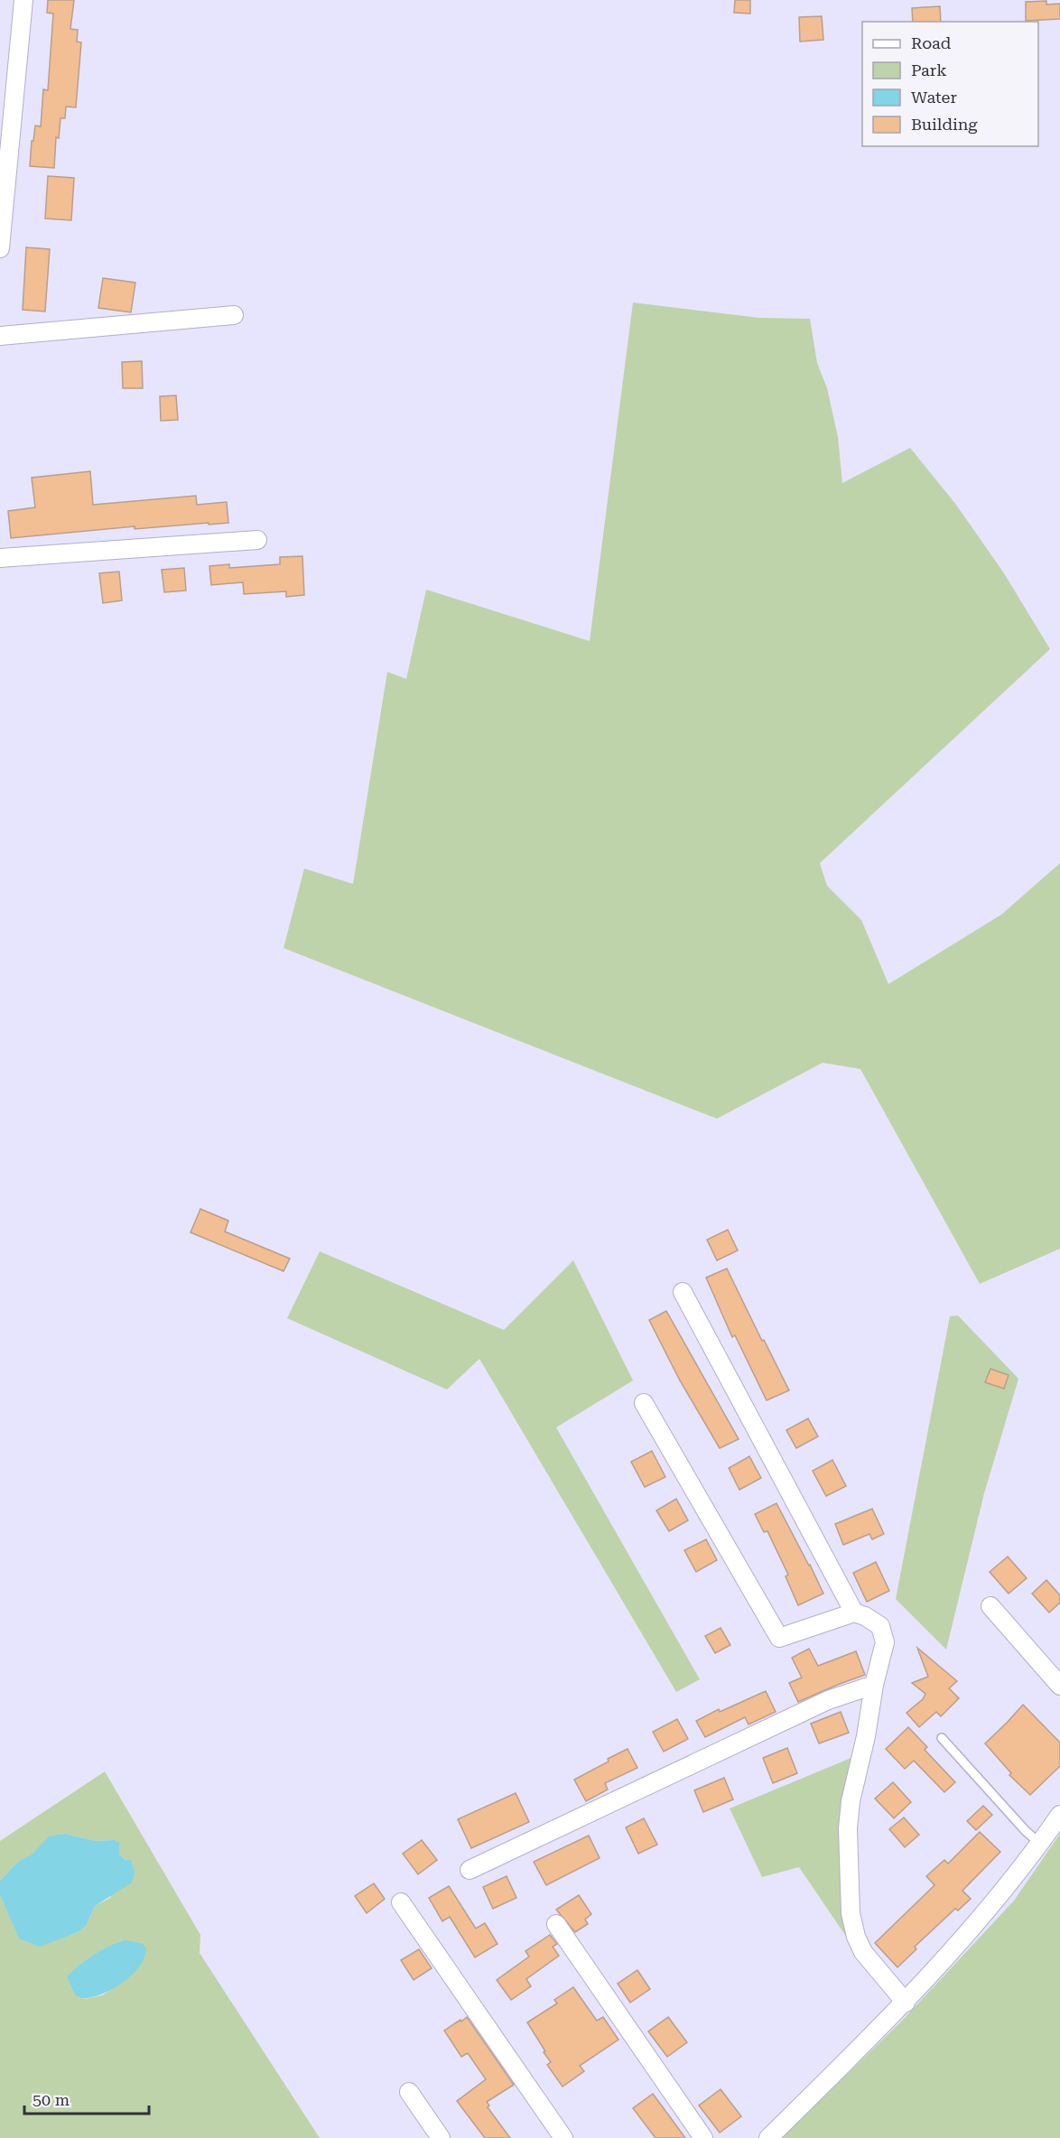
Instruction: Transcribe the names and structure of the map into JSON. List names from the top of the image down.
{
  "legend": [
    "Road",
    "Park",
    "Water",
    "Building"
  ],
  "scale_bar": "50 m"
}
